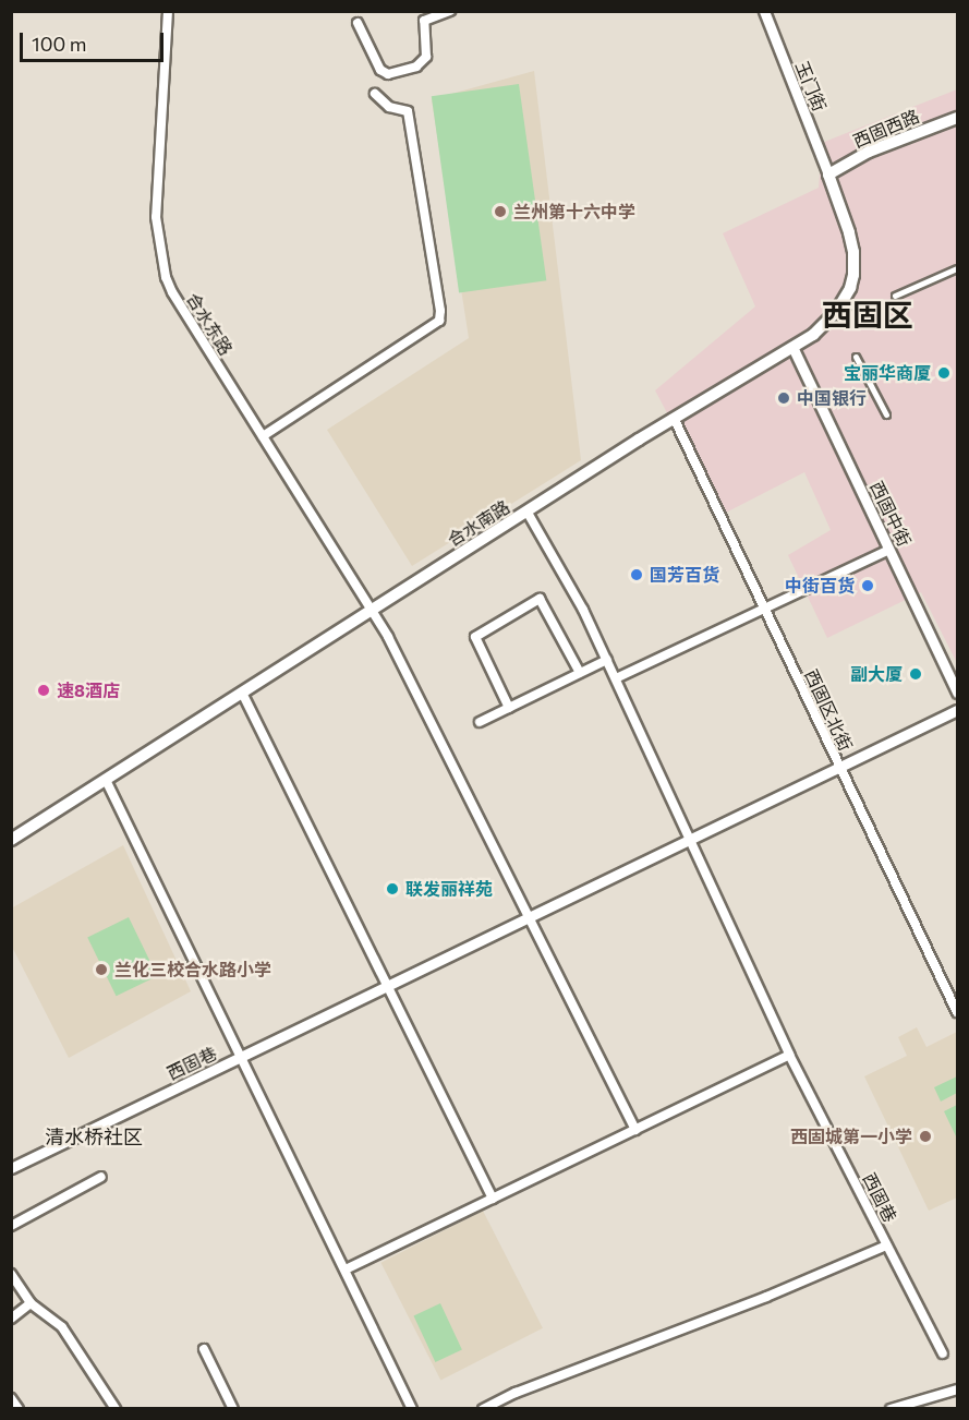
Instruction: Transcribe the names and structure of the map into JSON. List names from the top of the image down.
{
  "streets": {
    "main road": ["西固西路", "合水南路"],
    "street": [
      "玉门街",
      "合水东路",
      "西固中街",
      "西固区北街",
      "西固巷"
    ]
  },
  "crossings": [
    ["玉门街", "西固西路"],
    ["玉门街", "合水南路"],
    ["西固西路", "合水南路"],
    ["合水东路", "合水南路"],
    ["合水东路", "西固巷"],
    ["西固中街", "合水南路"],
    ["合水南路", "西固区北街"],
    ["西固区北街", "西固巷"]
  ],
  "districts": ["西固区", "清水桥社区"],
  "places": [
    "兰州第十六中学",
    "宝丽华商厦",
    "中国银行",
    "国芳百货",
    "中街百货",
    "副大厦",
    "速8酒店",
    "联发丽祥苑",
    "兰化三校合水路小学",
    "西固城第一小学"
  ],
  "scale_bar": "100 m"
}
